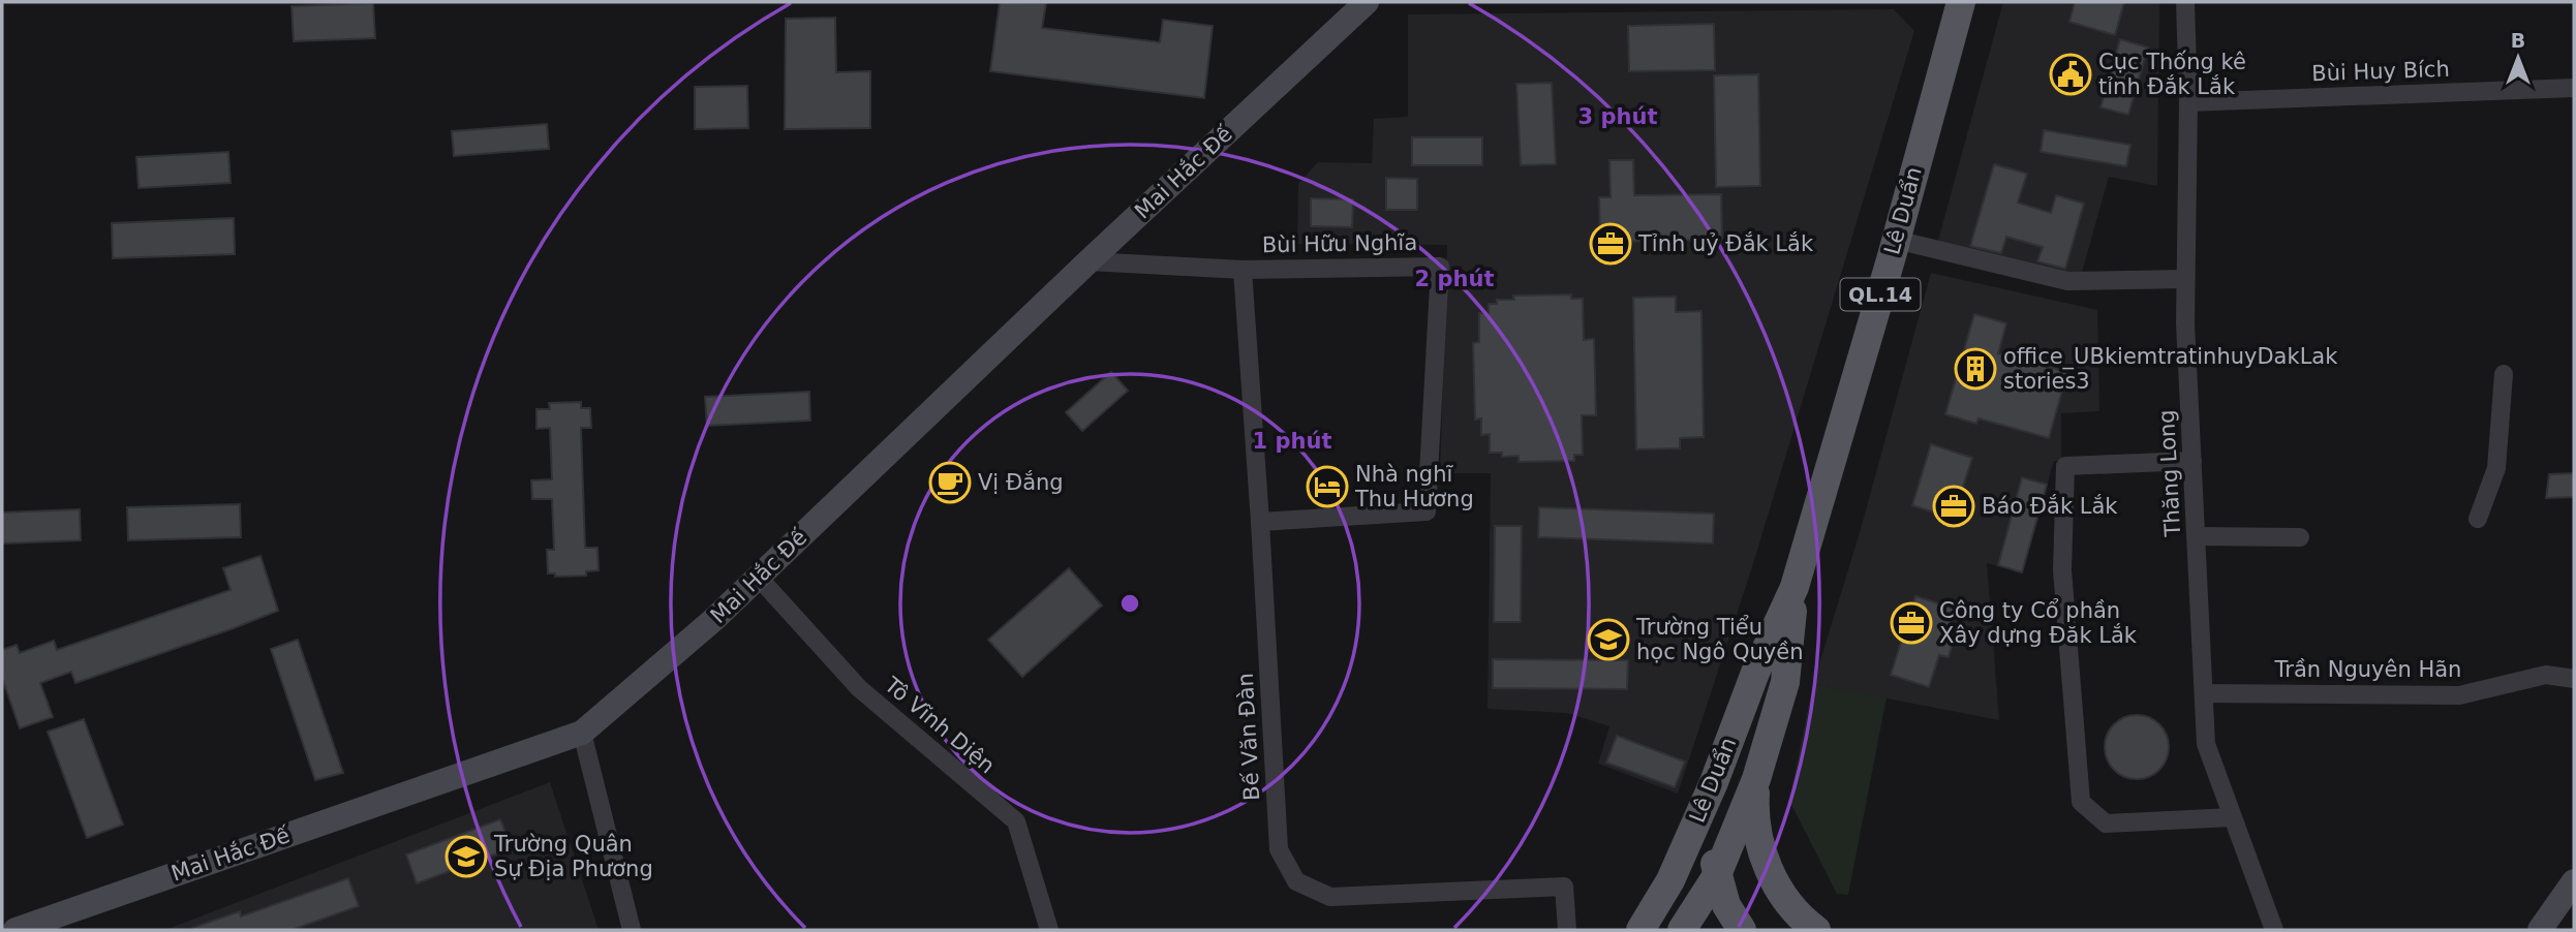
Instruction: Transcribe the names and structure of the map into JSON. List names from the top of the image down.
{
  "streets": {
    "main road": ["Lê Duẩn", "QL.14"],
    "street": [
      "Bùi Huy Bích",
      "Mai Hắc Đế",
      "Bùi Hữu Nghĩa",
      "Thăng Long",
      "Trần Nguyên Hãn",
      "Tô Vĩnh Diện",
      "Bế Văn Đàn"
    ]
  },
  "crossings": [
    ["Bùi Huy Bích", "Thăng Long"],
    ["Mai Hắc Đế", "Bùi Hữu Nghĩa"],
    ["Mai Hắc Đế", "Tô Vĩnh Diện"],
    ["Bùi Hữu Nghĩa", "Bế Văn Đàn"],
    ["Thăng Long", "Trần Nguyên Hãn"]
  ],
  "places": {
    "public building": ["Cục Thống kê tỉnh Đắk Lắk"],
    "office": ["Tỉnh uỷ Đắk Lắk", "Báo Đắk Lắk", "Công ty Cổ phần Xây dựng Đăk Lắk"],
    "building": ["office_UBkiemtratinhuyDakLak stories3"],
    "cafe": ["Vị Đắng"],
    "hotel": ["Nhà nghĩ Thu Hương"],
    "school or university": ["Trường Tiểu học Ngô Quyền", "Trường Quân Sự Địa Phương"]
  },
  "north": "top",
  "rings": ["3 phút", "2 phút", "1 phút"]
}
